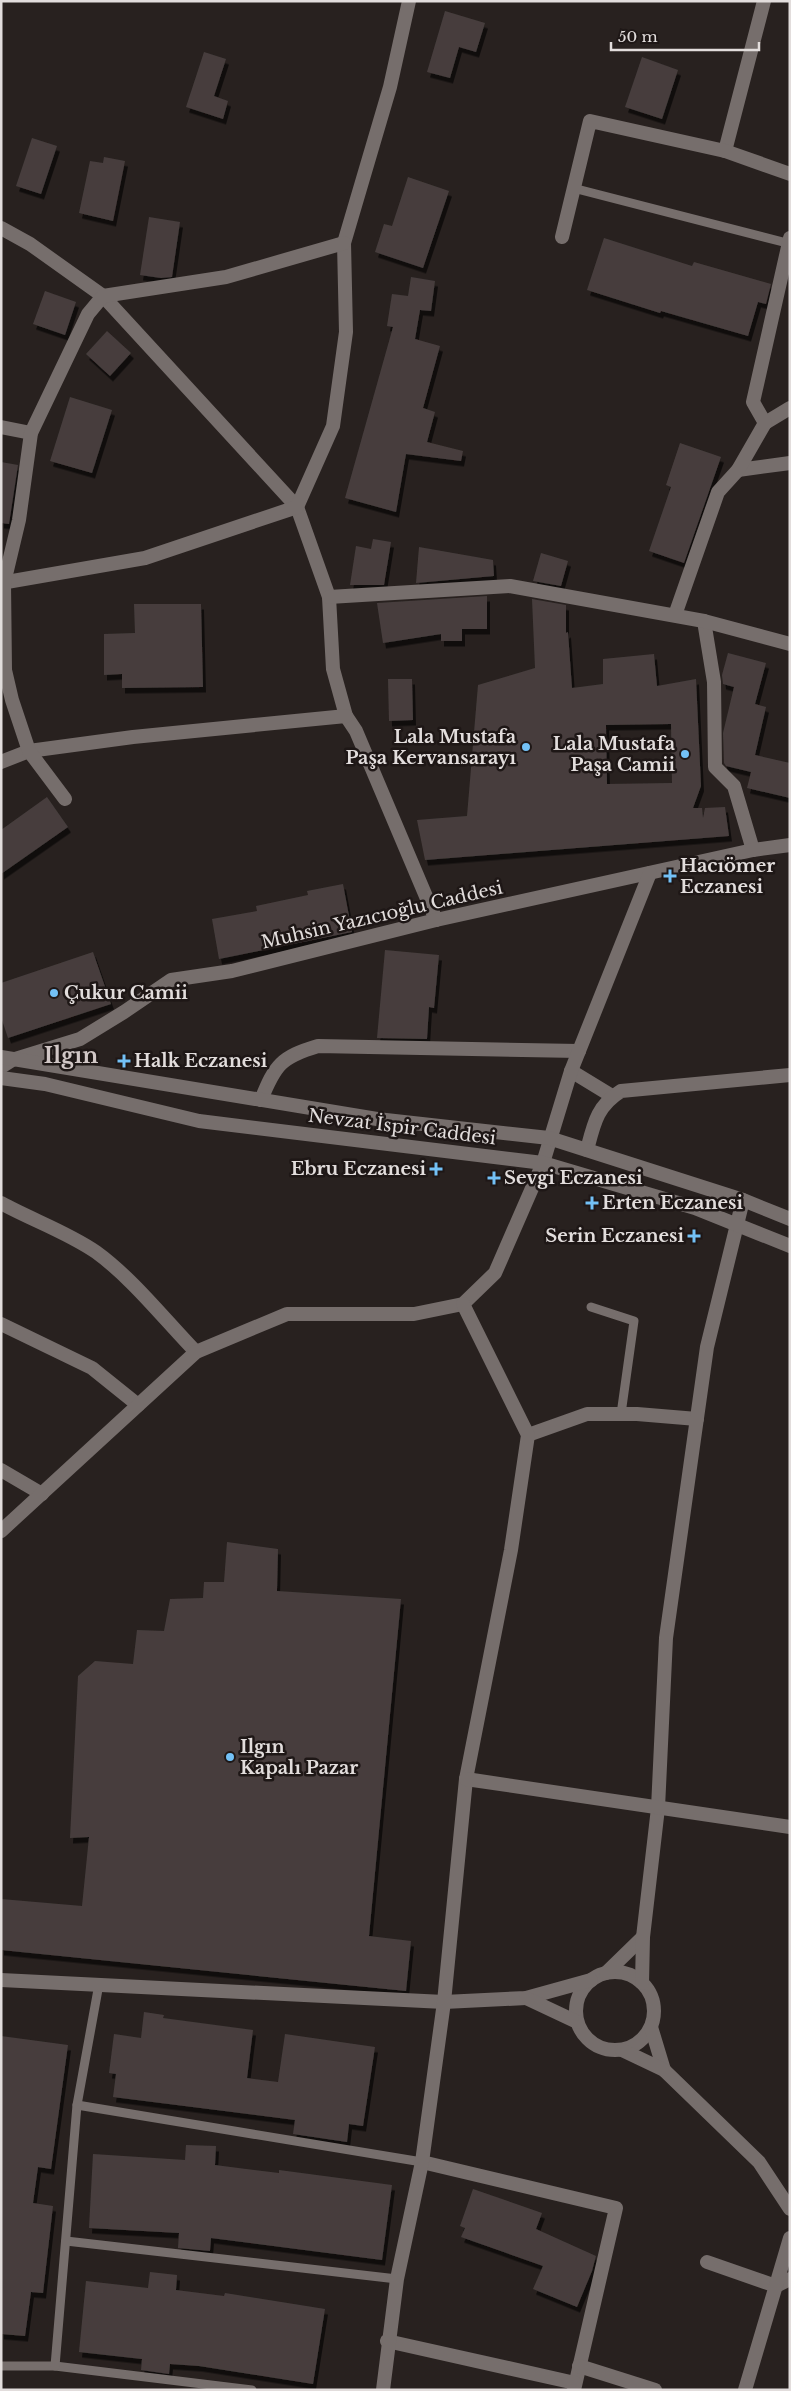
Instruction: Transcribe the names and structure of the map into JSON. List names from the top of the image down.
{
  "streets": {
    "street": ["Muhsin Yazıcıoğlu Caddesi", "Nevzat İspir Caddesi"]
  },
  "crossings": [
    ["Muhsin Yazıcıoğlu Caddesi", "Nevzat İspir Caddesi"]
  ],
  "districts": ["Ilgın"],
  "places": {
    "other": [
      "Lala Mustafa Paşa Kervansarayı",
      "Lala Mustafa Paşa Camii",
      "Çukur Camii",
      "Ilgın Kapalı Pazar"
    ],
    "health": [
      "Hacıömer Eczanesi",
      "Halk Eczanesi",
      "Ebru Eczanesi",
      "Sevgi Eczanesi",
      "Erten Eczanesi",
      "Serin Eczanesi"
    ]
  },
  "scale_bar": "50 m"
}
